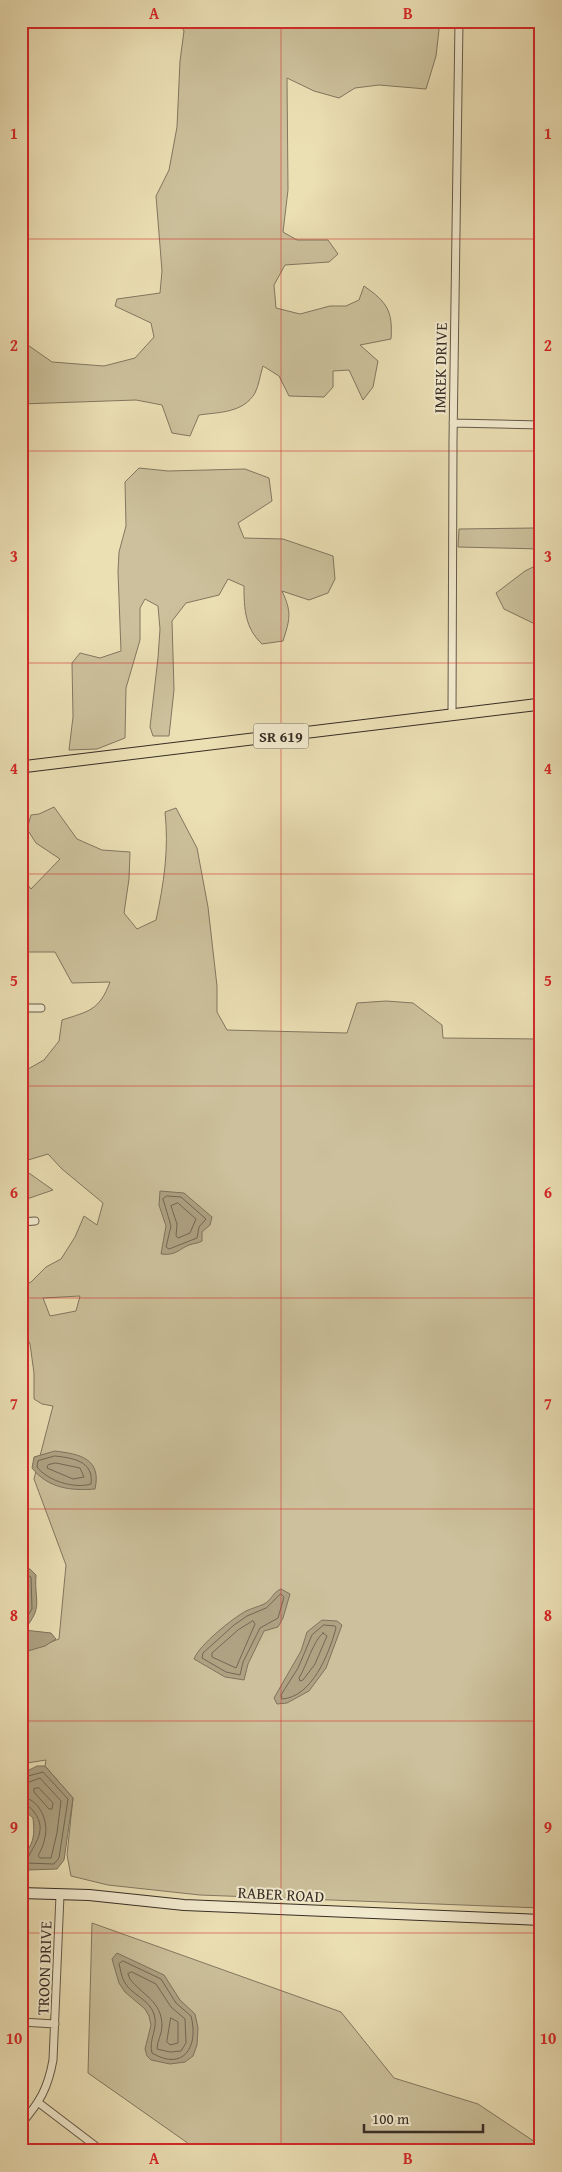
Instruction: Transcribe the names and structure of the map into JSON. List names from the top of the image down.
{
  "streets": {
    "main road": ["SR 619"],
    "street": ["IMREK DRIVE", "RABER ROAD", "TROON DRIVE"]
  },
  "crossings": [
    ["IMREK DRIVE", "SR 619"],
    ["RABER ROAD", "TROON DRIVE"]
  ],
  "scale_bar": "100 m",
  "grid": {
    "columns": ["A", "B"],
    "rows": [
      "1",
      "2",
      "3",
      "4",
      "5",
      "6",
      "7",
      "8",
      "9",
      "10"
    ]
  }
}
